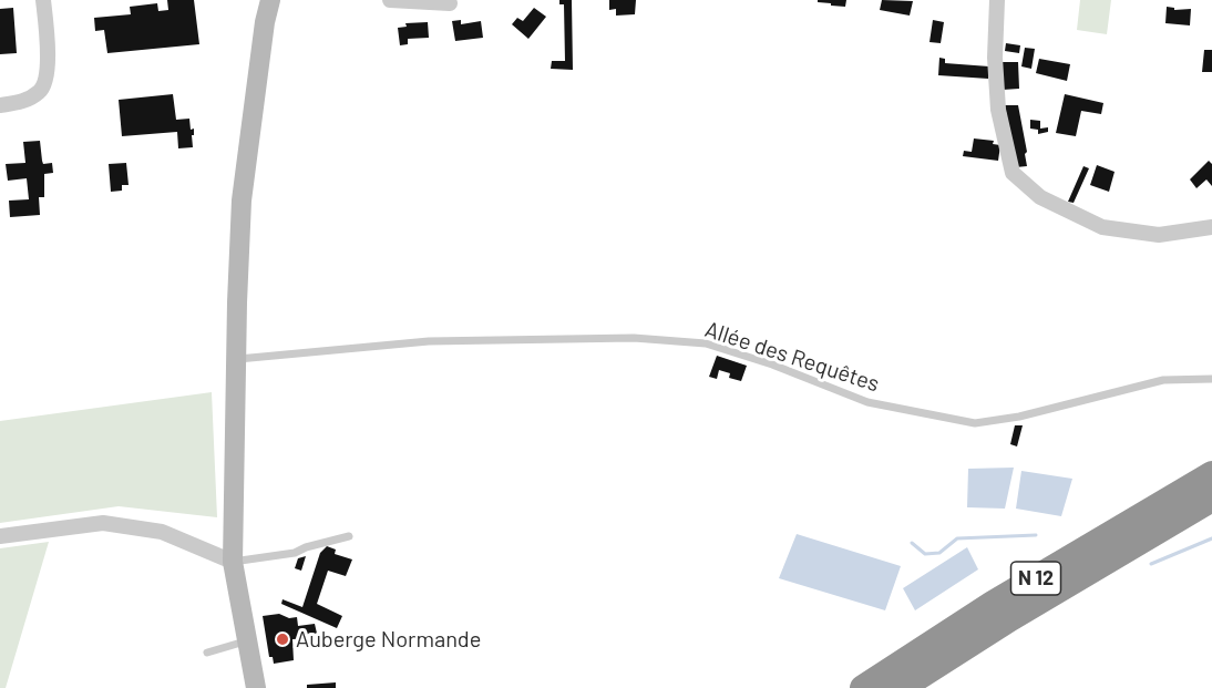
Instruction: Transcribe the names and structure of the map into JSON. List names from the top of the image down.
{
  "streets": {
    "highway": ["N 12"],
    "lane": ["Allée des Requêtes"]
  },
  "places": ["Auberge Normande"]
}
